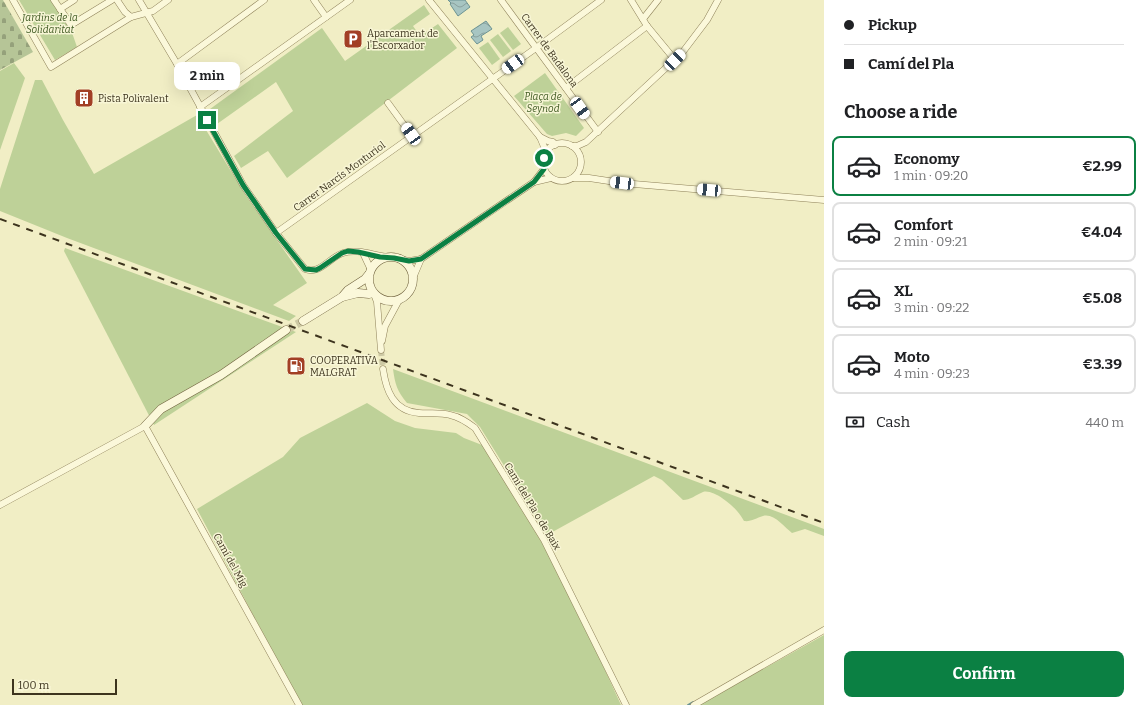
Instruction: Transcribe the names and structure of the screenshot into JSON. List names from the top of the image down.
{
  "streets": {
    "street": [
      "Carrer de Badalona",
      "Carrer Narcís Monturiol",
      "Camí del Pla o de Baix",
      "Camí del Mig"
    ]
  },
  "crossings": [
    ["Carrer de Badalona", "Carrer Narcís Monturiol"]
  ],
  "parks": ["Jardins de la Solidaritat", "Plaça de Seynod"],
  "places": {
    "parking": ["Aparcament de l'Escorxador"],
    "building": ["Pista Polivalent"],
    "fuel station": ["COOPERATIVA MALGRAT"]
  },
  "scale_bar": "100 m",
  "page": {
    "banner": ["Pickup", "Camí del Pla"],
    "bubble": "2 min",
    "heading": "Choose a ride",
    "list": [
      {
        "name": "Economy",
        "note": "1 min · 09:20",
        "value": "€2.99"
      },
      {
        "name": "Comfort",
        "note": "2 min · 09:21",
        "value": "€4.04"
      },
      {
        "name": "XL",
        "note": "3 min · 09:22",
        "value": "€5.08"
      },
      {
        "name": "Moto",
        "note": "4 min · 09:23",
        "value": "€3.39"
      }
    ],
    "pay": ["Cash", "440 m"],
    "buttons": "Confirm",
    "scale": "100 m"
  }
}
